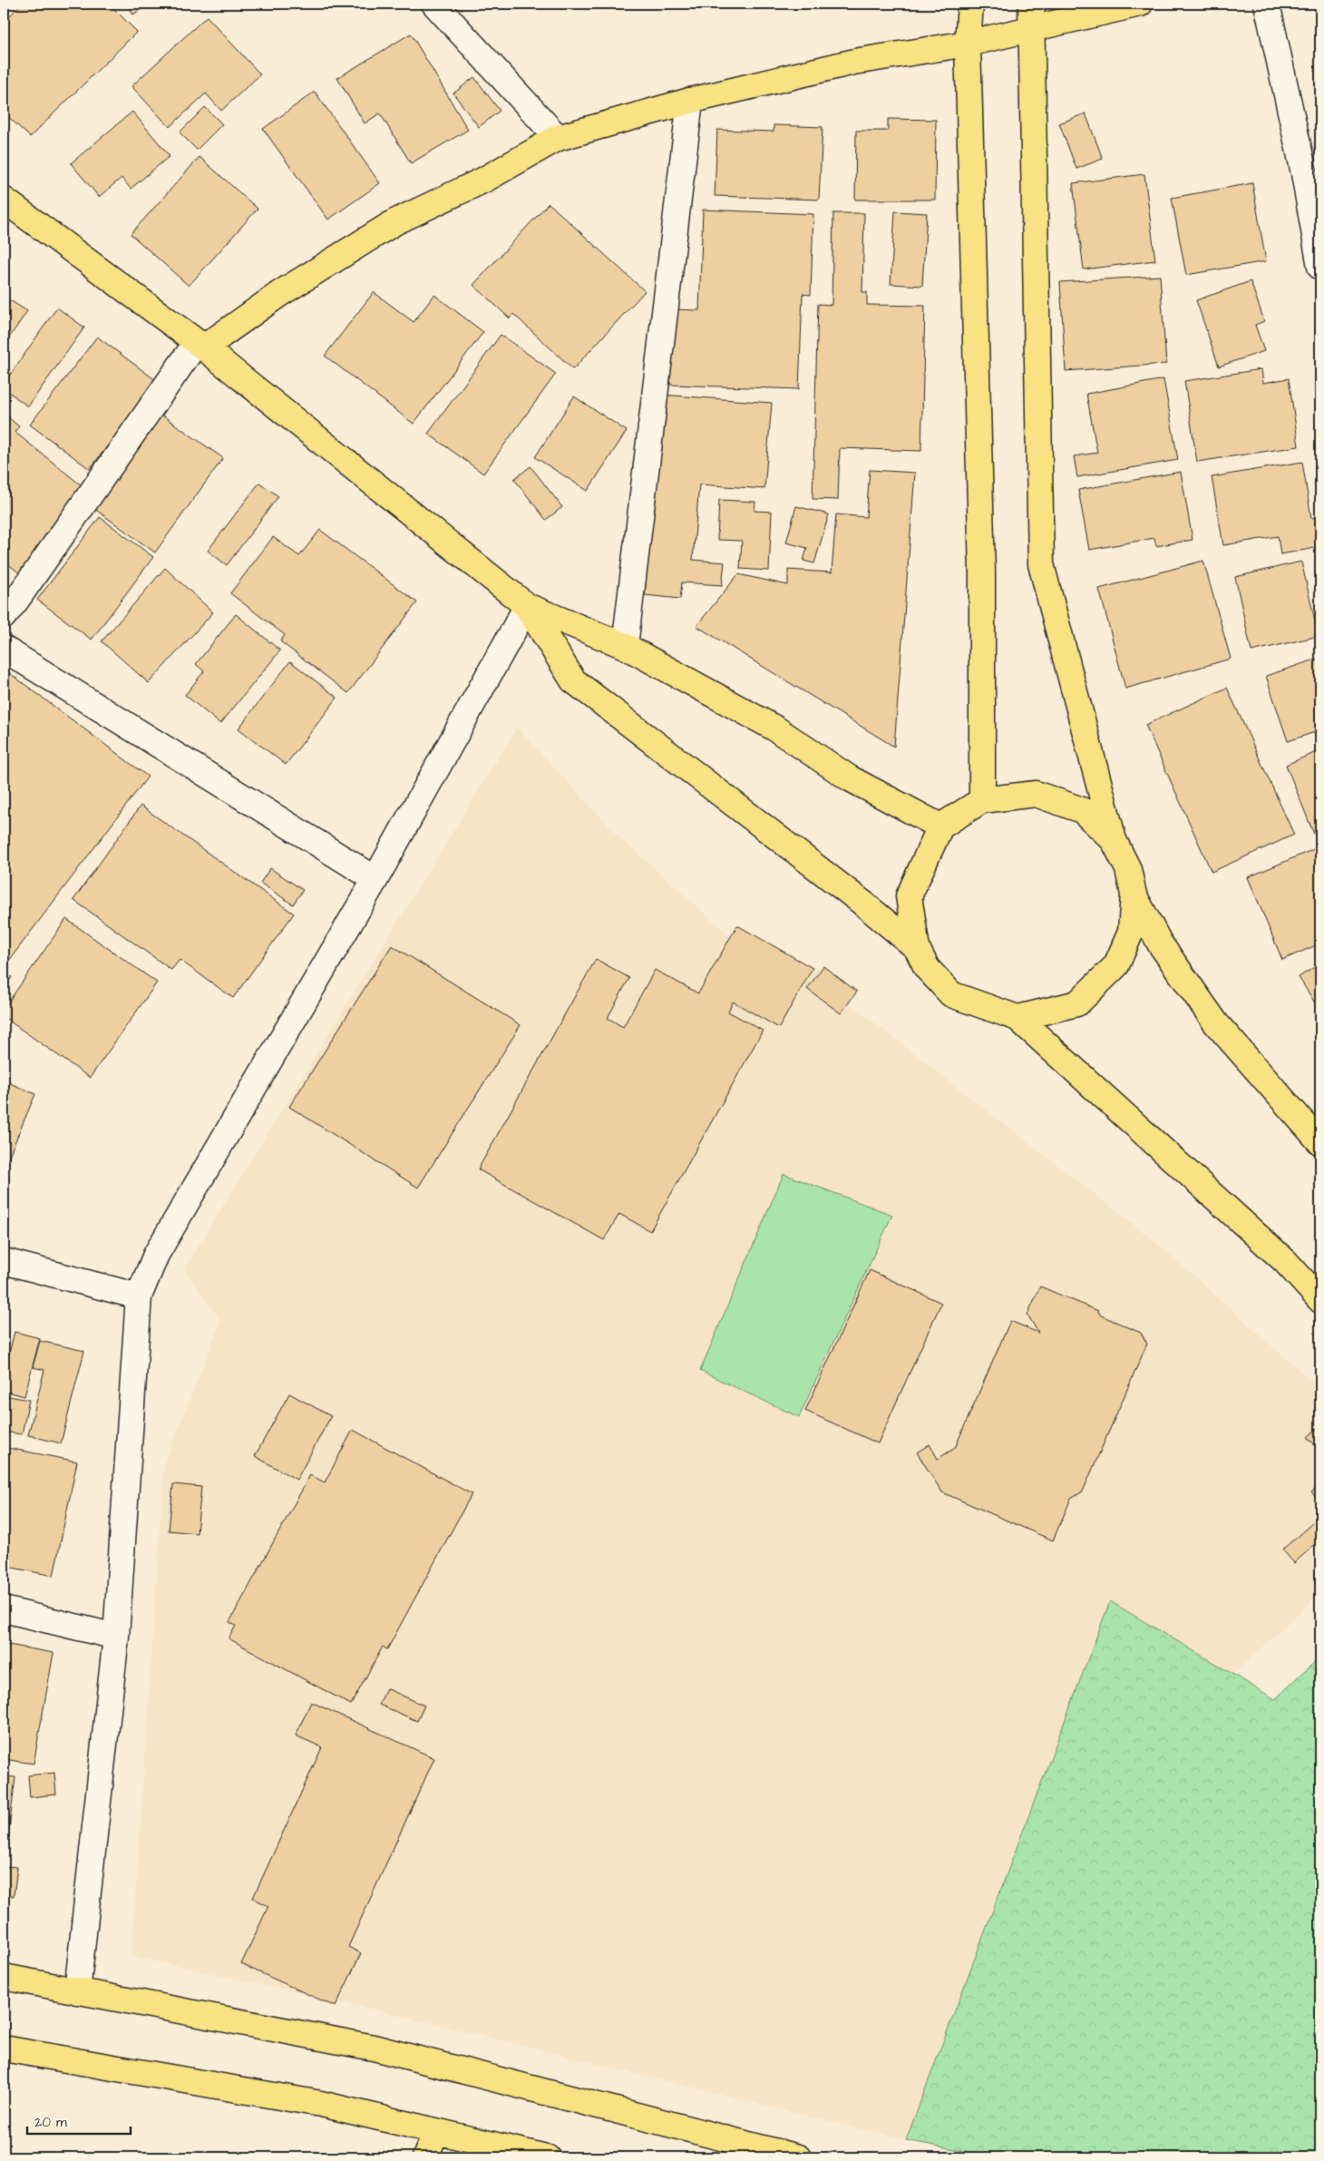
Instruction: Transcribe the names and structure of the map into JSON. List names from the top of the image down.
{
  "scale_bar": "20 m"
}
